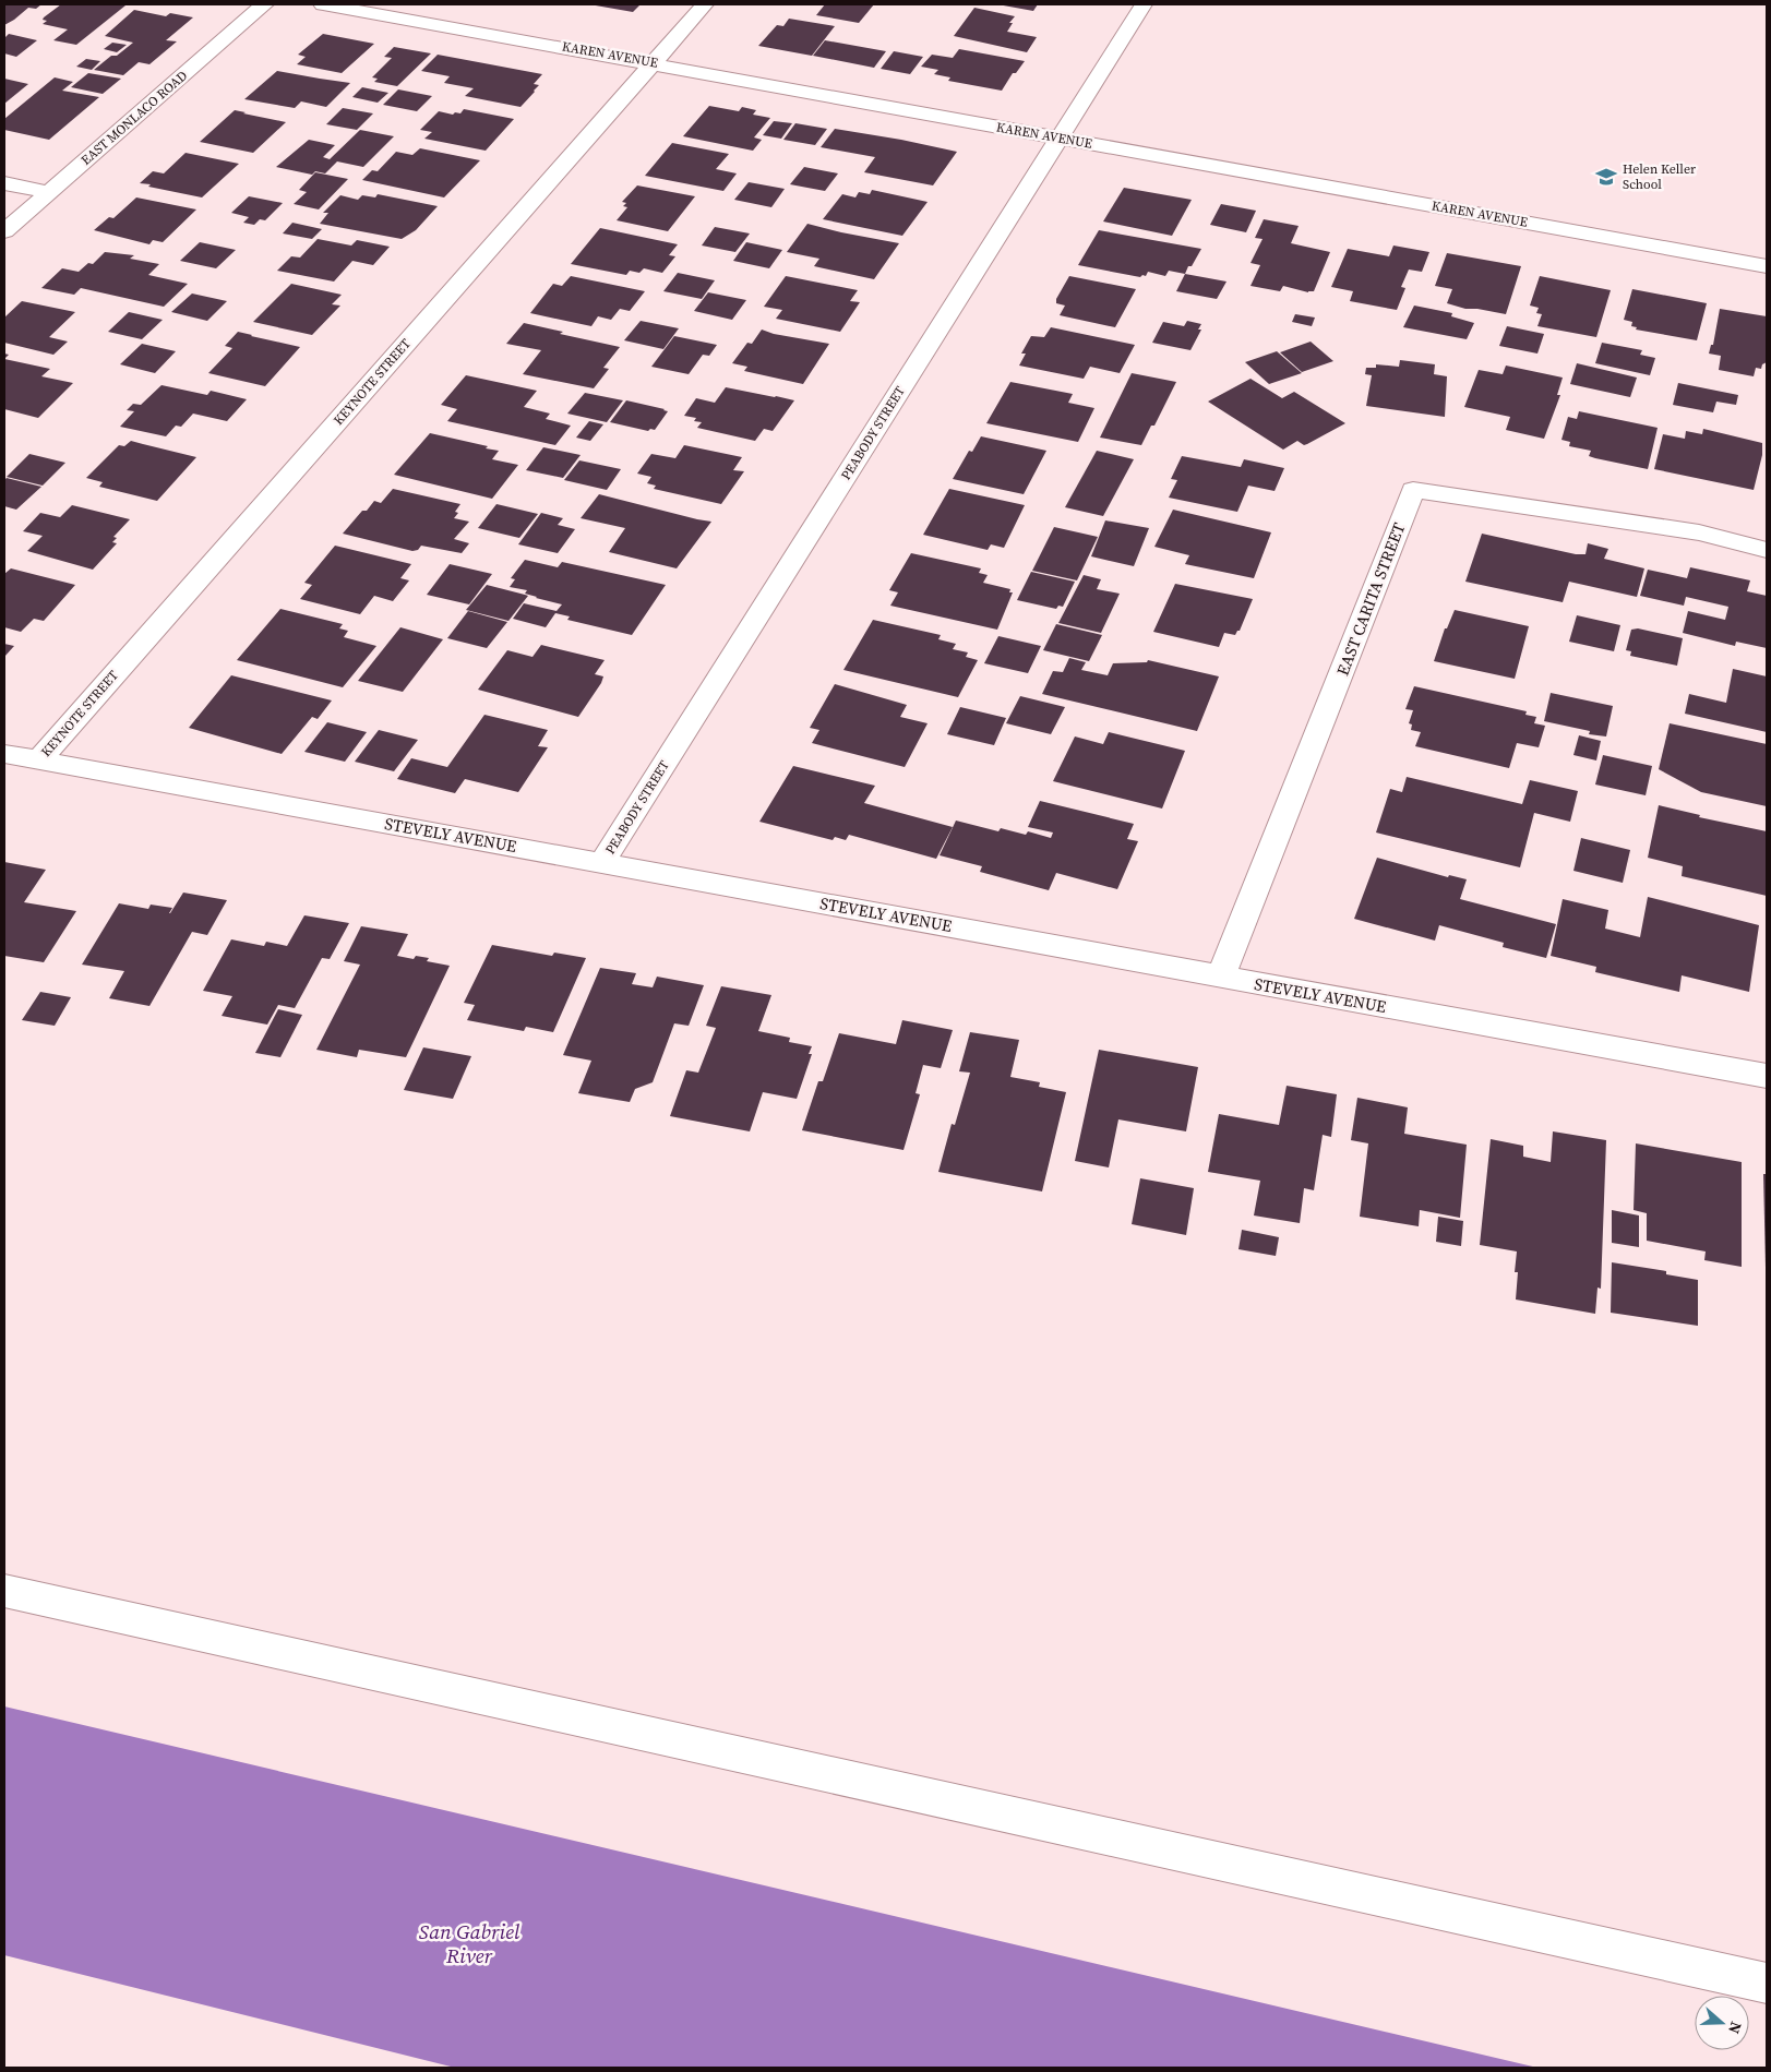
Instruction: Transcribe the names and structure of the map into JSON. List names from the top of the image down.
{
  "streets": {
    "street": [
      "KAREN AVENUE",
      "EAST MONLACO ROAD",
      "KEYNOTE STREET",
      "PEABODY STREET",
      "EAST CARITA STREET",
      "STEVELY AVENUE"
    ]
  },
  "crossings": [
    ["KAREN AVENUE", "KEYNOTE STREET"],
    ["KAREN AVENUE", "PEABODY STREET"],
    ["KEYNOTE STREET", "STEVELY AVENUE"],
    ["PEABODY STREET", "STEVELY AVENUE"],
    ["EAST CARITA STREET", "STEVELY AVENUE"]
  ],
  "water": ["San Gabriel River"],
  "places": {
    "school or university": ["Helen Keller School"]
  },
  "north": "right"
}
